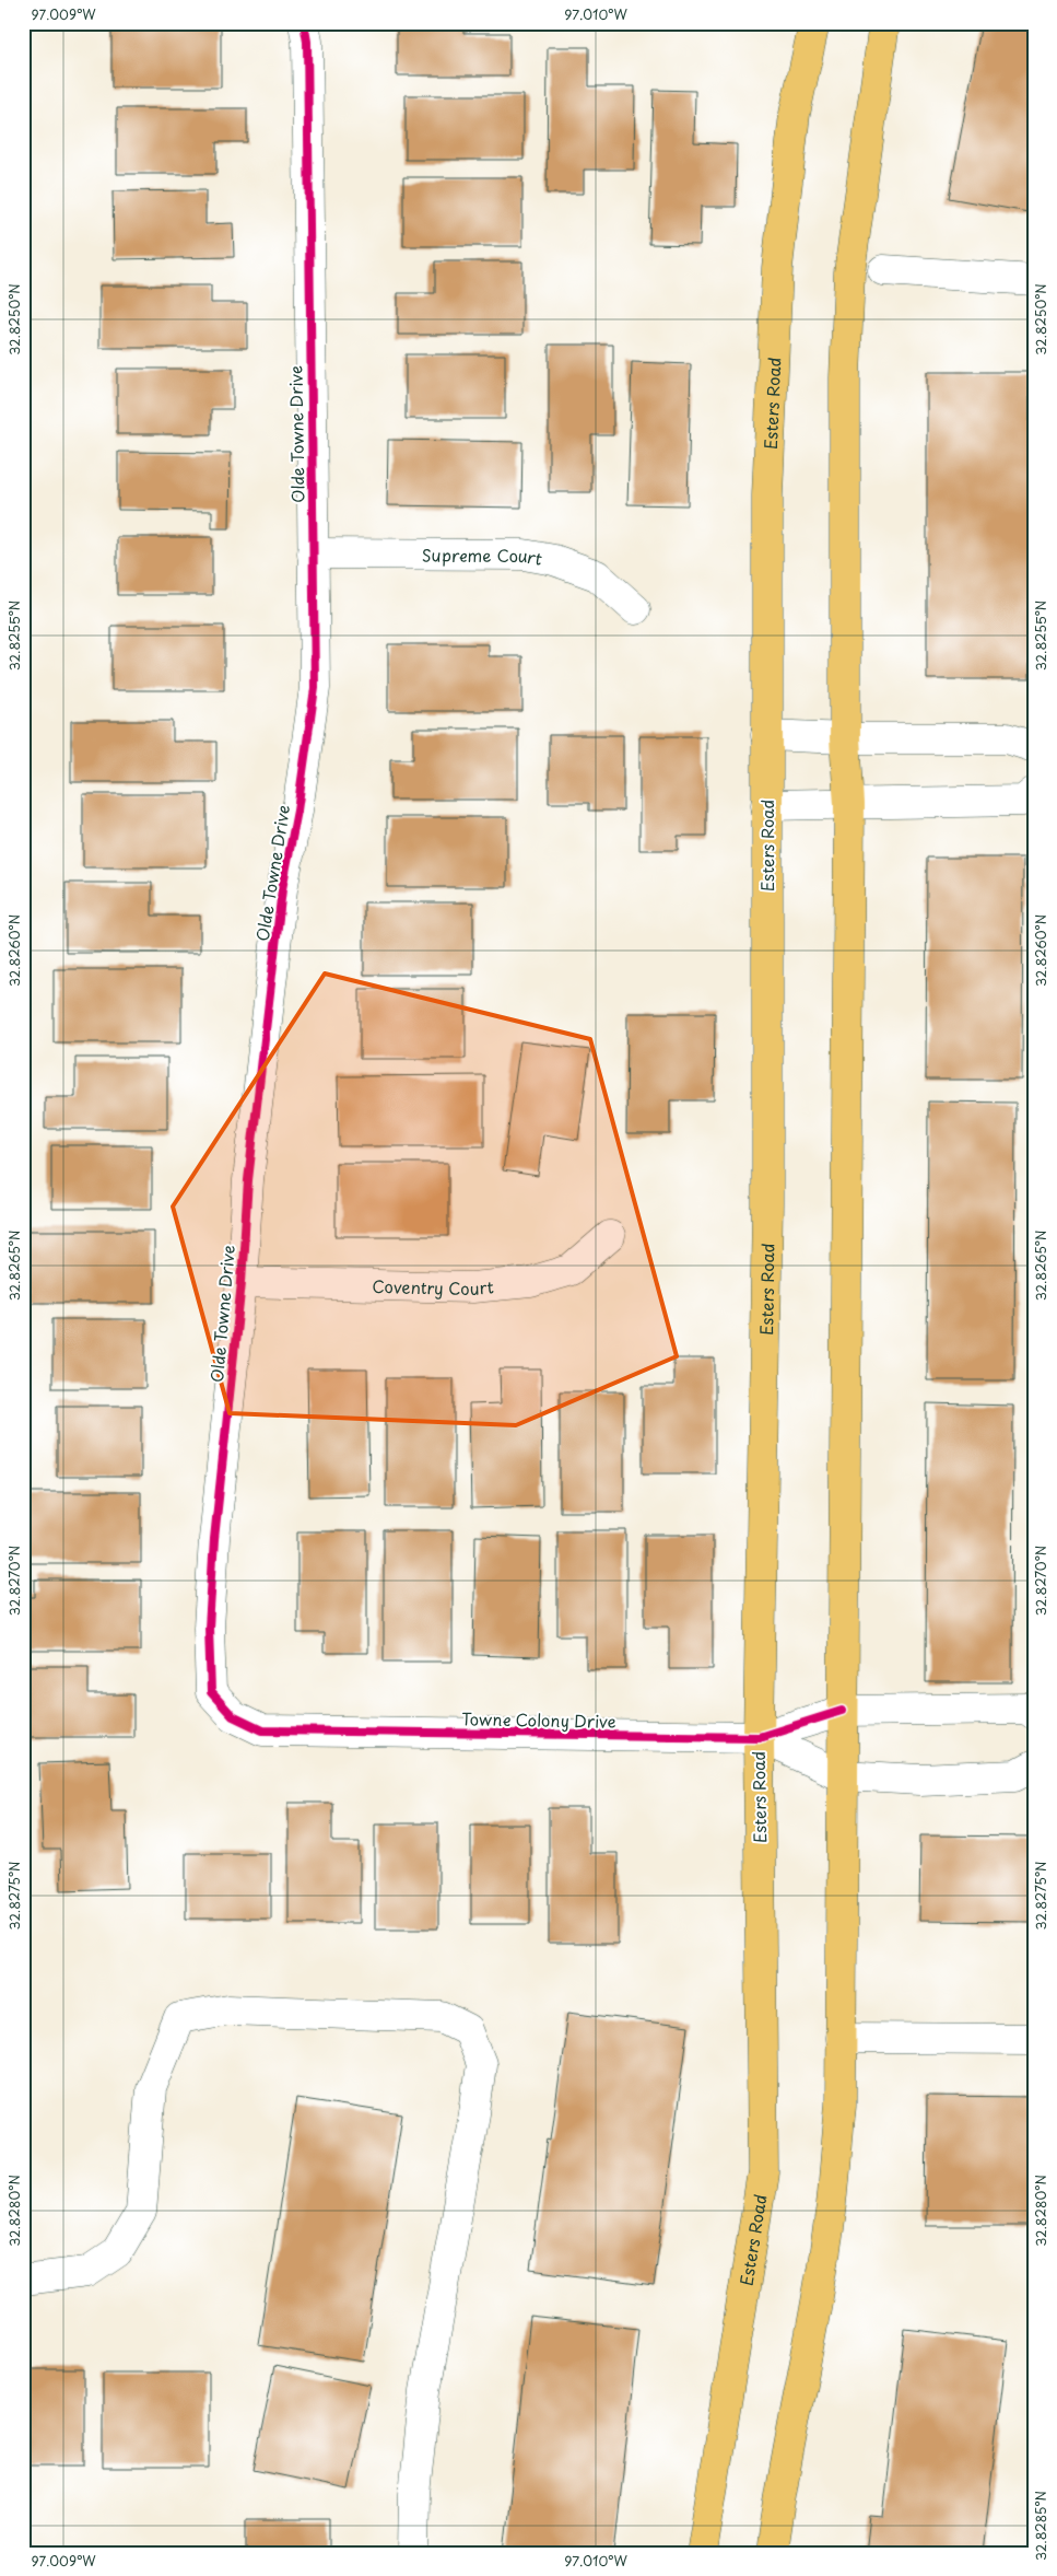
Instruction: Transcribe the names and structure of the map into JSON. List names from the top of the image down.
{
  "streets": {
    "main road": ["Esters Road"],
    "street": [
      "Olde Towne Drive",
      "Supreme Court",
      "Coventry Court",
      "Towne Colony Drive"
    ]
  },
  "crossings": [
    ["Esters Road", "Towne Colony Drive"],
    ["Olde Towne Drive", "Supreme Court"],
    ["Olde Towne Drive", "Coventry Court"],
    ["Olde Towne Drive", "Towne Colony Drive"]
  ],
  "coordinates": [
    "97.009°W",
    "97.010°W",
    "32.8250°N",
    "32.8255°N",
    "32.8260°N",
    "32.8265°N",
    "32.8270°N",
    "32.8275°N",
    "32.8280°N",
    "32.8285°N"
  ]
}
